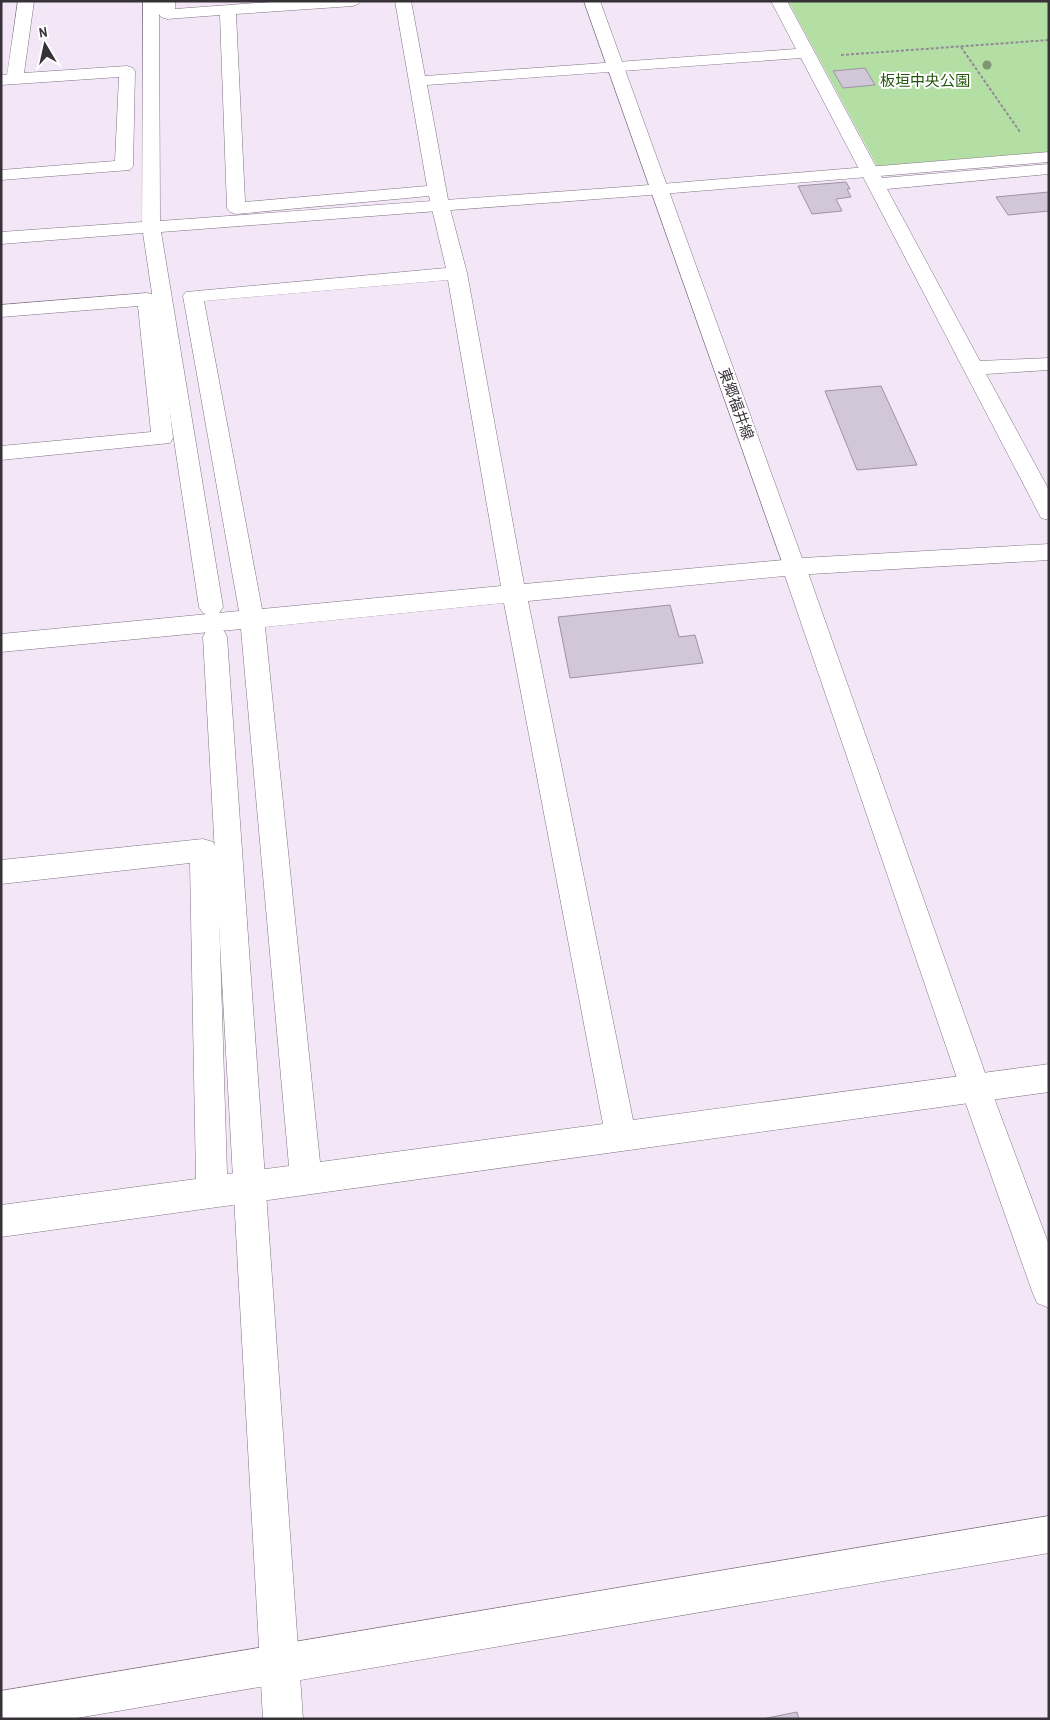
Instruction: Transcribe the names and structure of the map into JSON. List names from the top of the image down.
{
  "streets": {
    "street": ["東郷福井線"]
  },
  "parks": ["板垣中央公園"],
  "north": "top"
}
